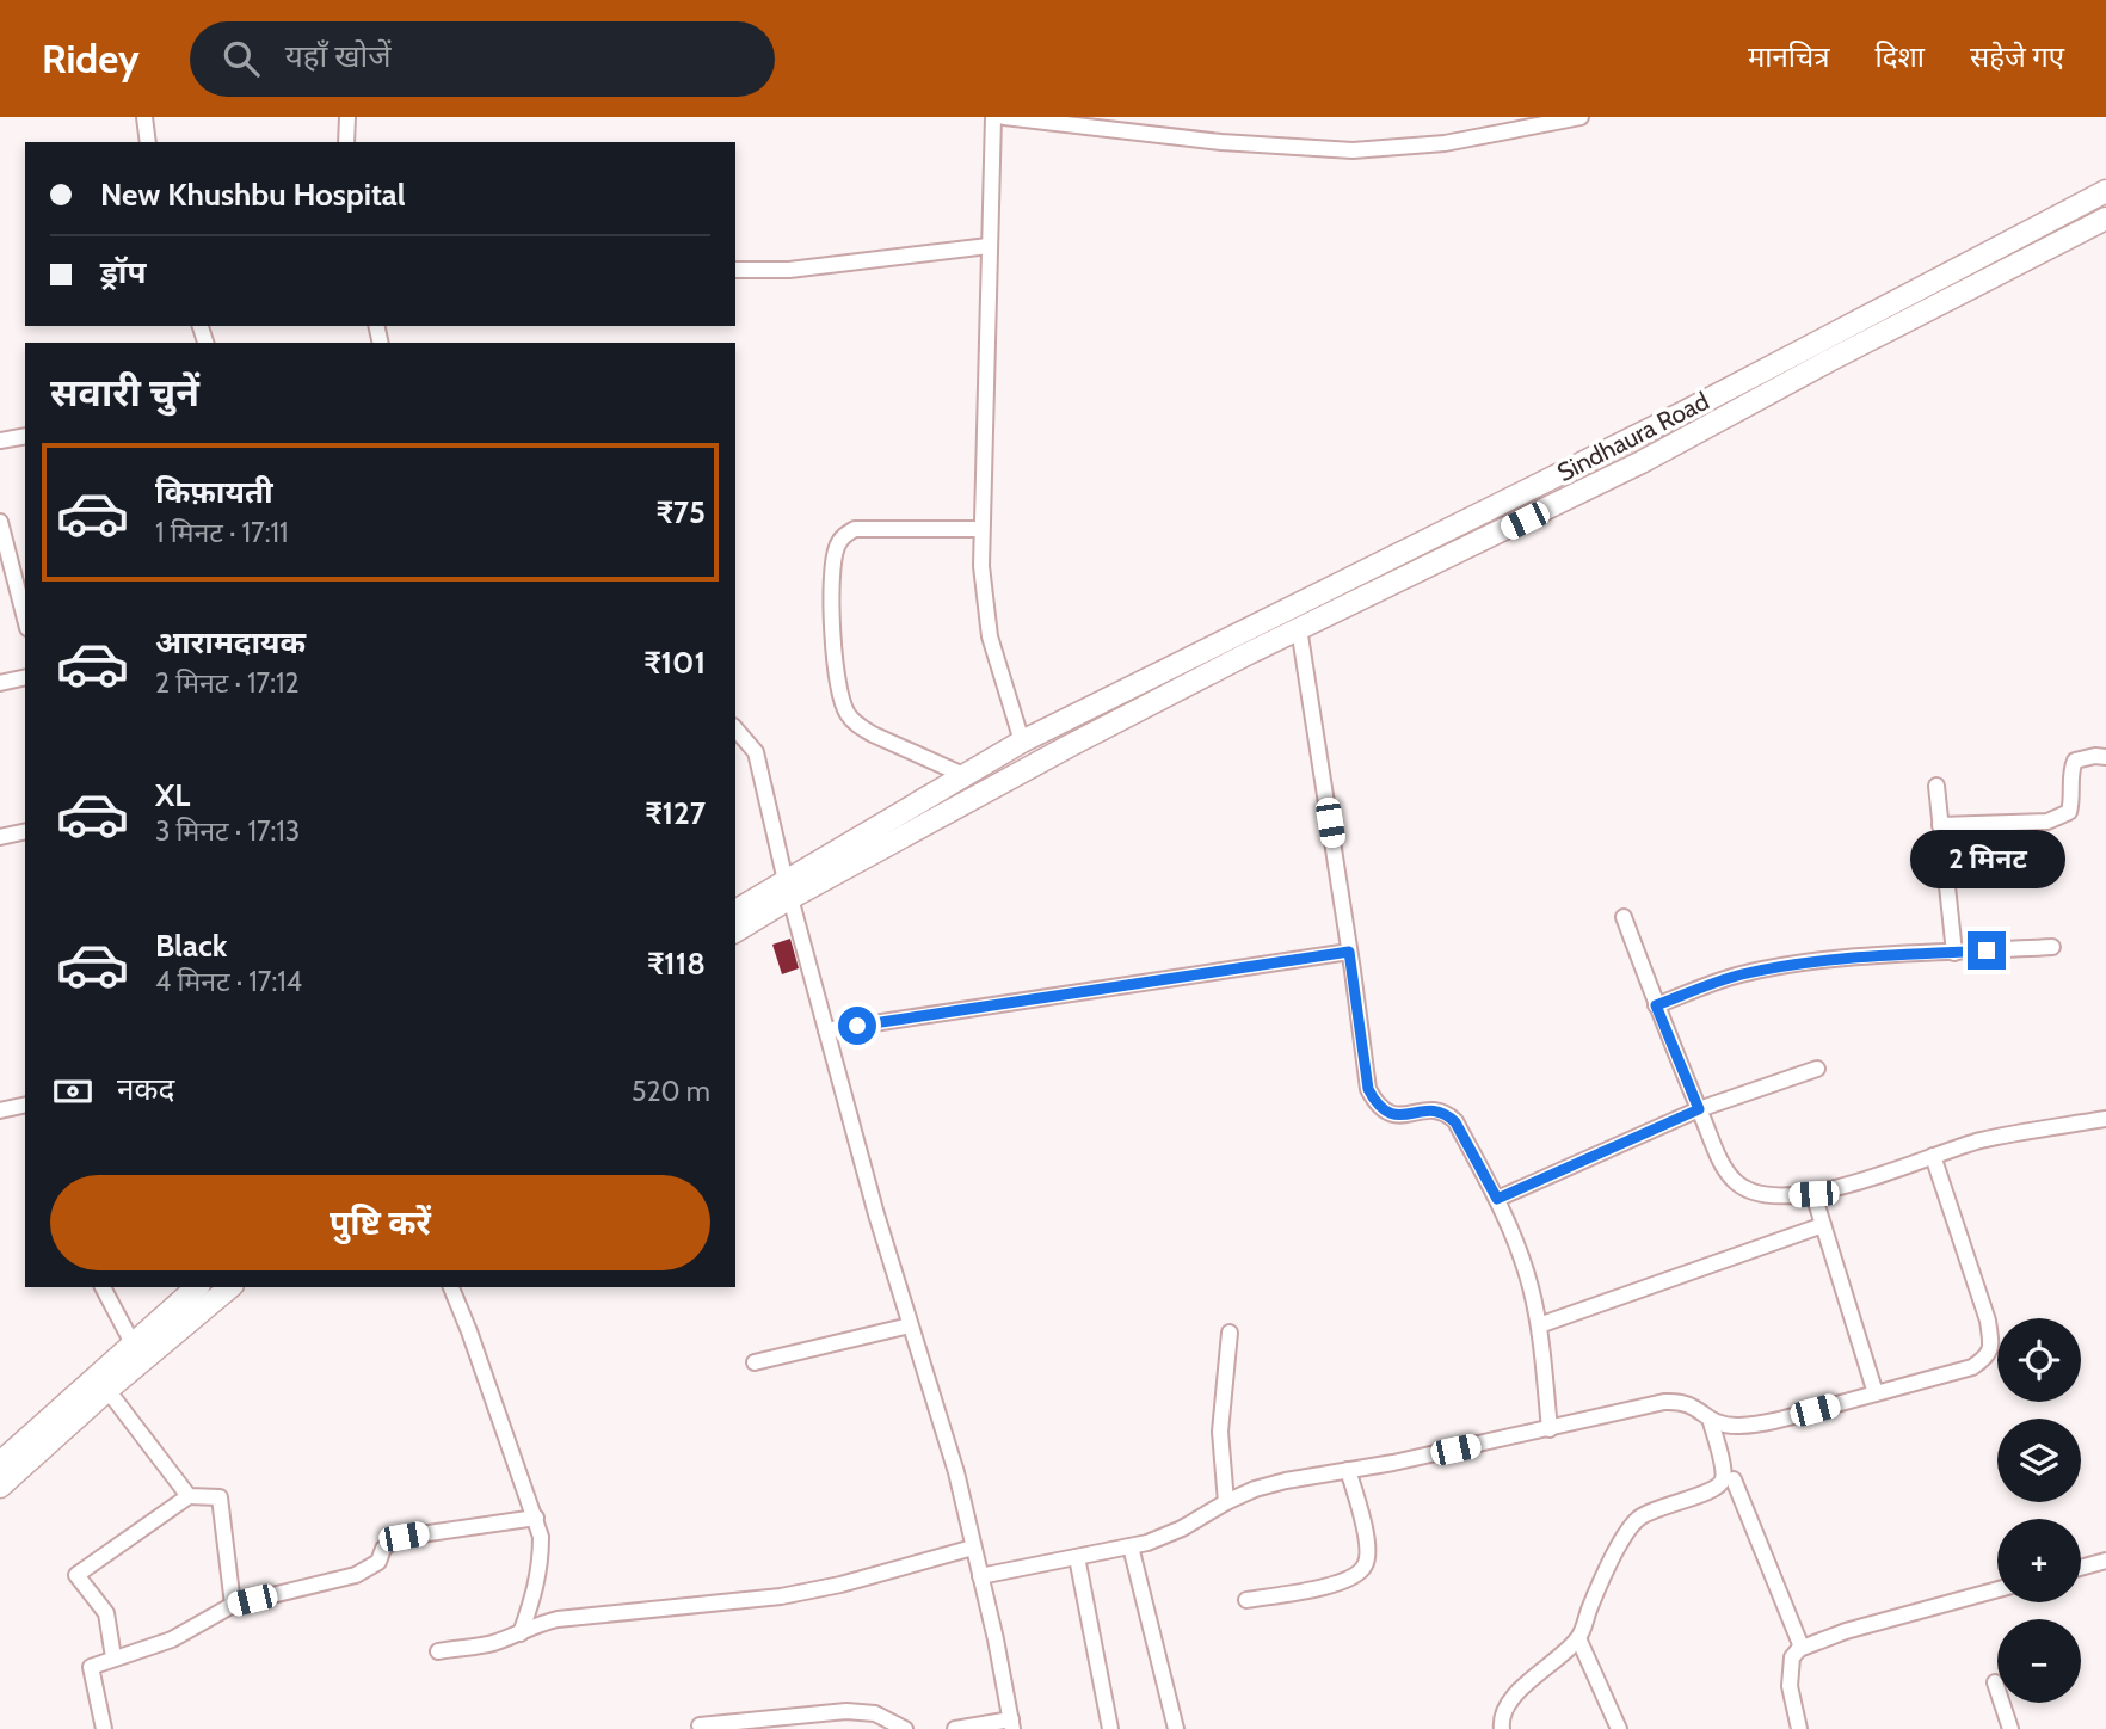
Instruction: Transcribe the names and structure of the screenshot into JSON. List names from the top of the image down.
{
  "streets": {
    "street": ["Sindhaura Road"]
  },
  "page": {
    "header": "Ridey",
    "search": "यहाँ खोजें",
    "nav": ["मानचित्र", "दिशा", "सहेजे गए"],
    "banner": ["New Khushbu Hospital", "ड्रॉप"],
    "heading": "सवारी चुनें",
    "list": [
      {
        "name": "किफ़ायती",
        "note": "1 मिनट · 17:11",
        "value": "₹75"
      },
      {
        "name": "आरामदायक",
        "note": "2 मिनट · 17:12",
        "value": "₹101"
      },
      {
        "name": "XL",
        "note": "3 मिनट · 17:13",
        "value": "₹127"
      },
      {
        "name": "Black",
        "note": "4 मिनट · 17:14",
        "value": "₹118"
      }
    ],
    "bubble": "2 मिनट",
    "pay": ["नकद", "520 m"],
    "buttons": "पुष्टि करें",
    "map_buttons": ["+", "−"]
  }
}
